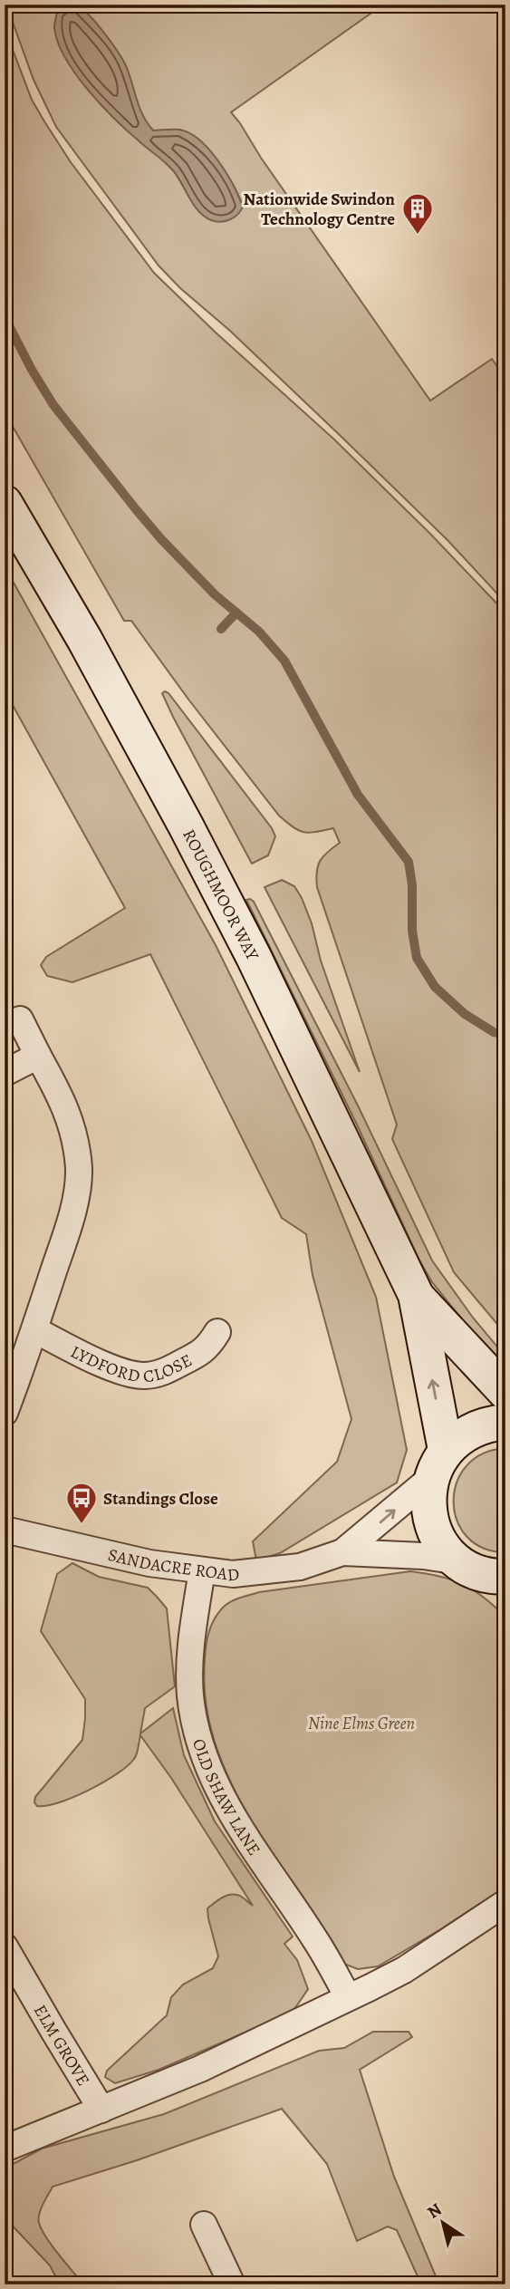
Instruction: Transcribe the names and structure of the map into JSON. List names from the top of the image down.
{
  "streets": {
    "main road": ["ROUGHMOOR WAY"],
    "street": [
      "LYDFORD CLOSE",
      "SANDACRE ROAD",
      "OLD SHAW LANE",
      "ELM GROVE"
    ]
  },
  "crossings": [
    ["ROUGHMOOR WAY", "SANDACRE ROAD"],
    ["SANDACRE ROAD", "OLD SHAW LANE"]
  ],
  "parks": ["Nine Elms Green"],
  "places": {
    "building": ["Nationwide Swindon Technology Centre"],
    "bus stop": ["Standings Close"]
  },
  "north": "top left"
}
